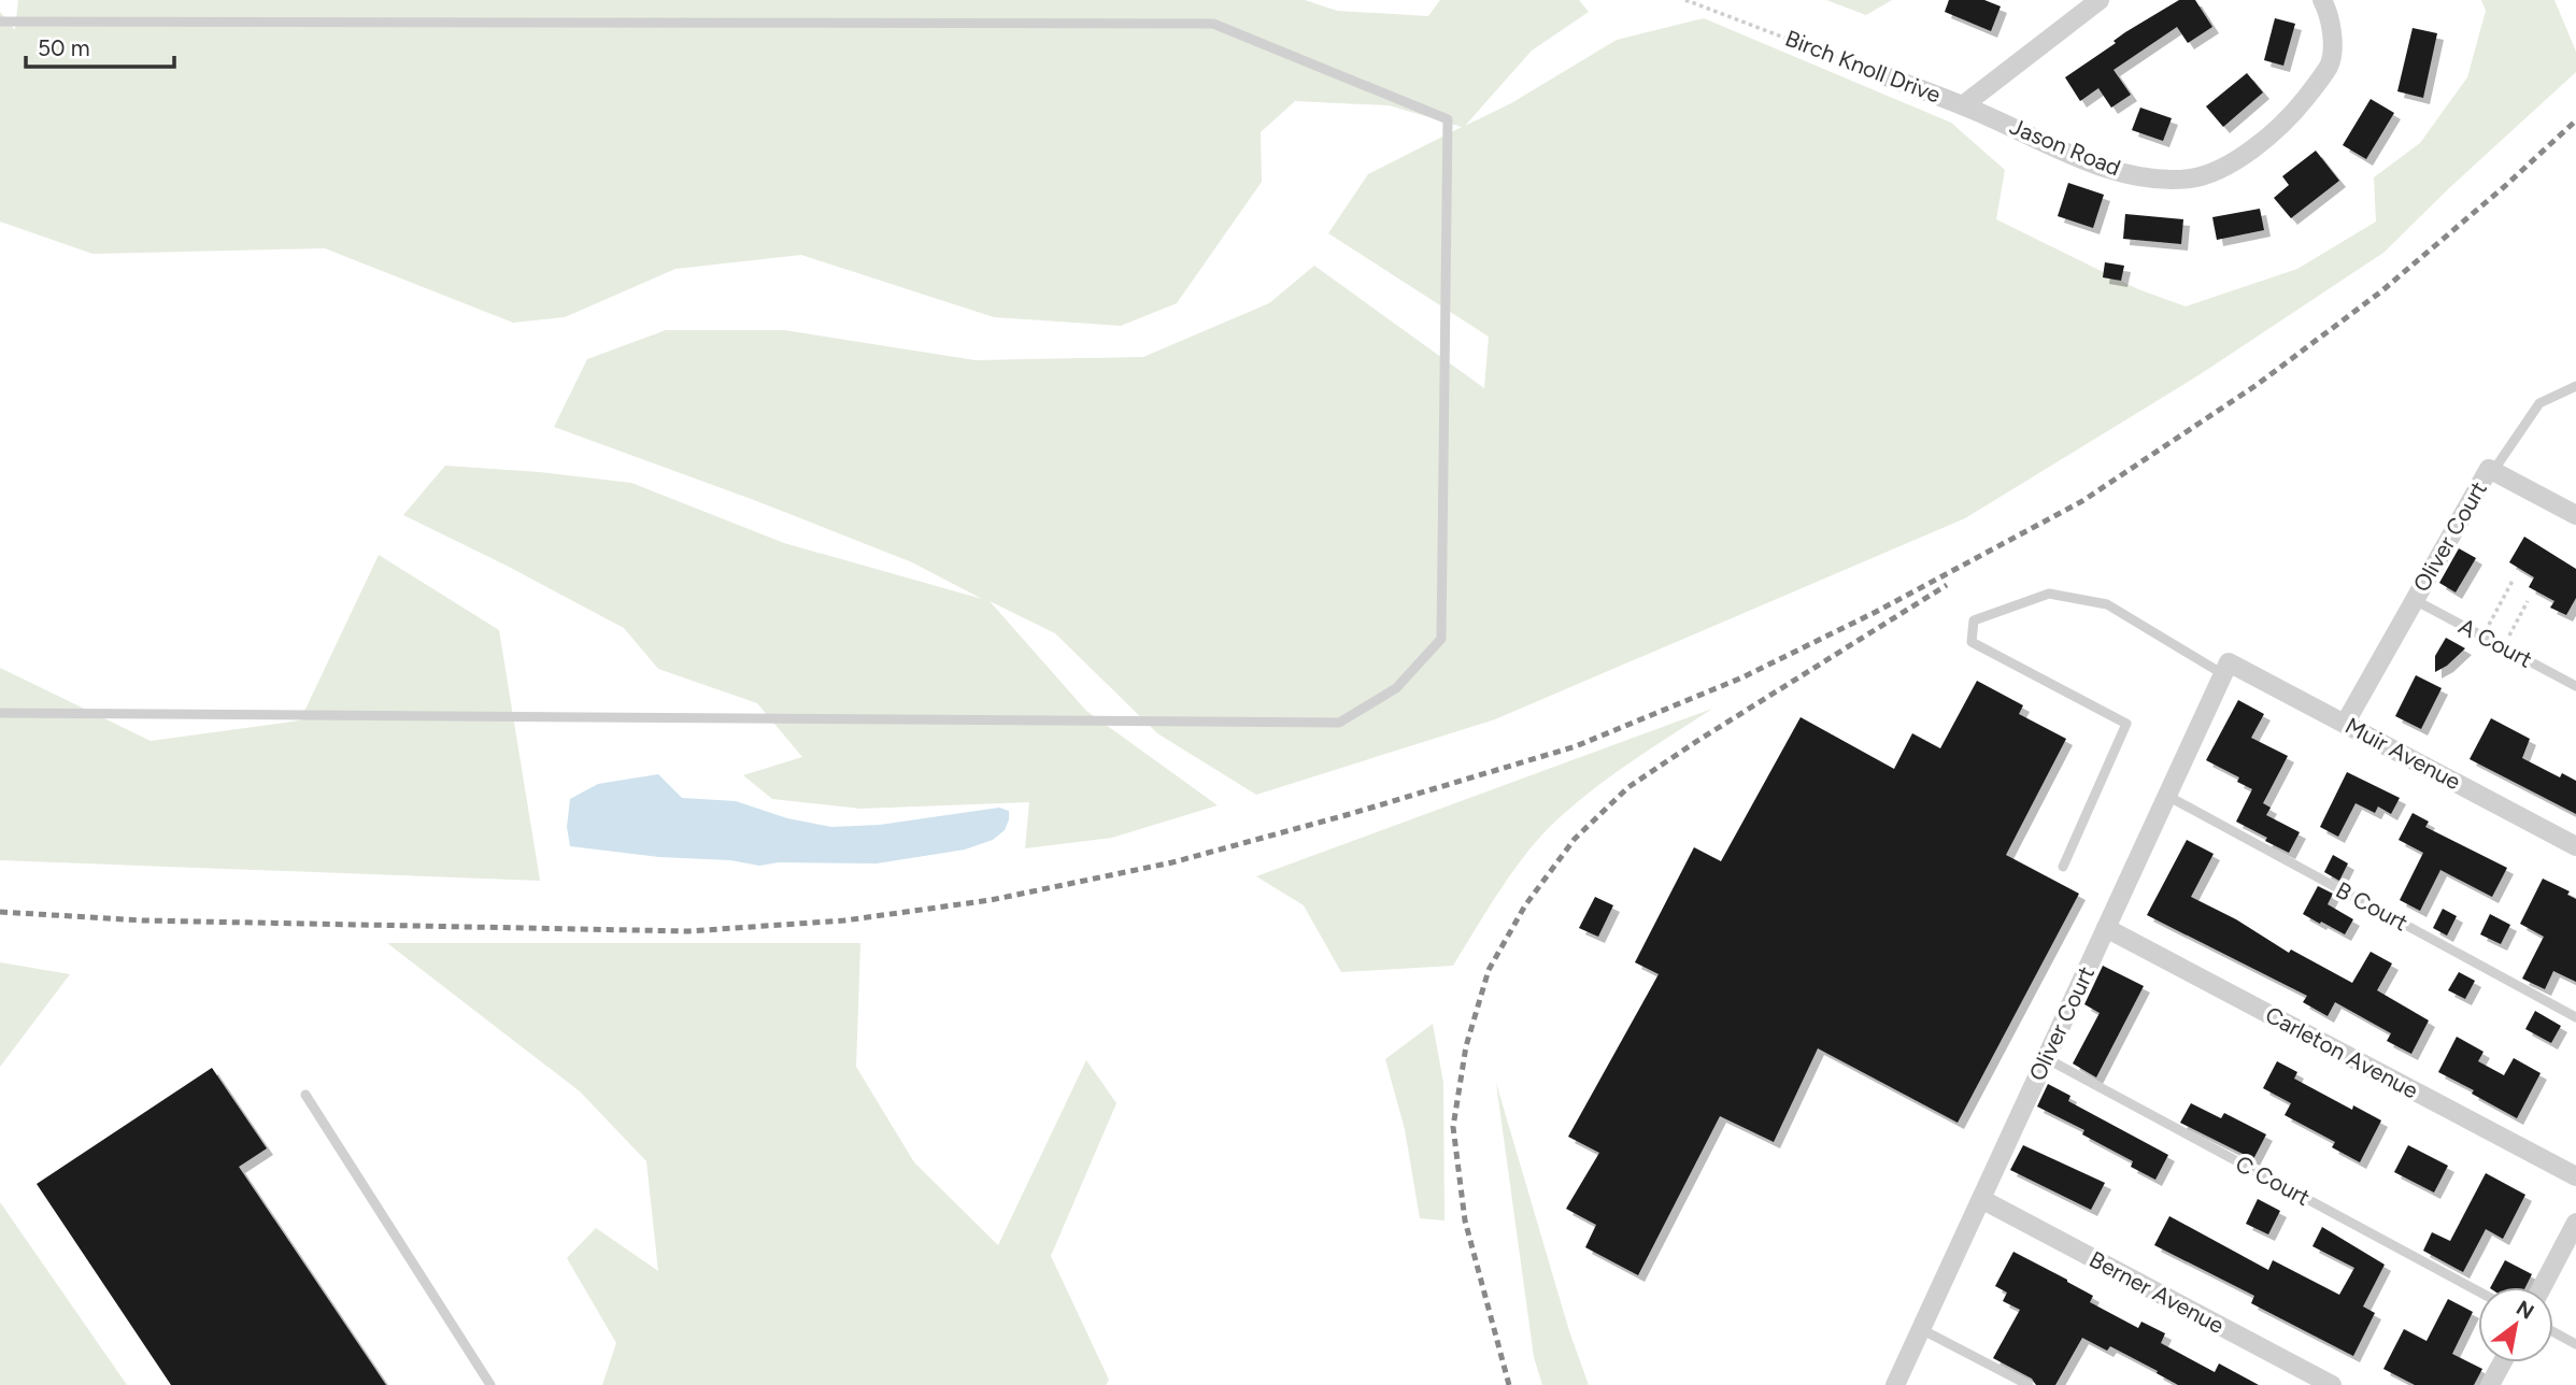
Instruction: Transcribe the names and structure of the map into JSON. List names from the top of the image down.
{
  "streets": {
    "street": [
      "Birch Knoll Drive",
      "Jason Road",
      "Oliver Court",
      "Muir Avenue",
      "Carleton Avenue",
      "Berner Avenue"
    ],
    "lane": ["A Court", "B Court", "C Court"]
  },
  "crossings": [
    ["Birch Knoll Drive", "Jason Road"],
    ["Oliver Court", "A Court"],
    ["Oliver Court", "Muir Avenue"],
    ["Oliver Court", "B Court"],
    ["Oliver Court", "Carleton Avenue"],
    ["Oliver Court", "C Court"],
    ["Oliver Court", "Berner Avenue"]
  ],
  "scale_bar": "50 m",
  "north": "top right"
}
